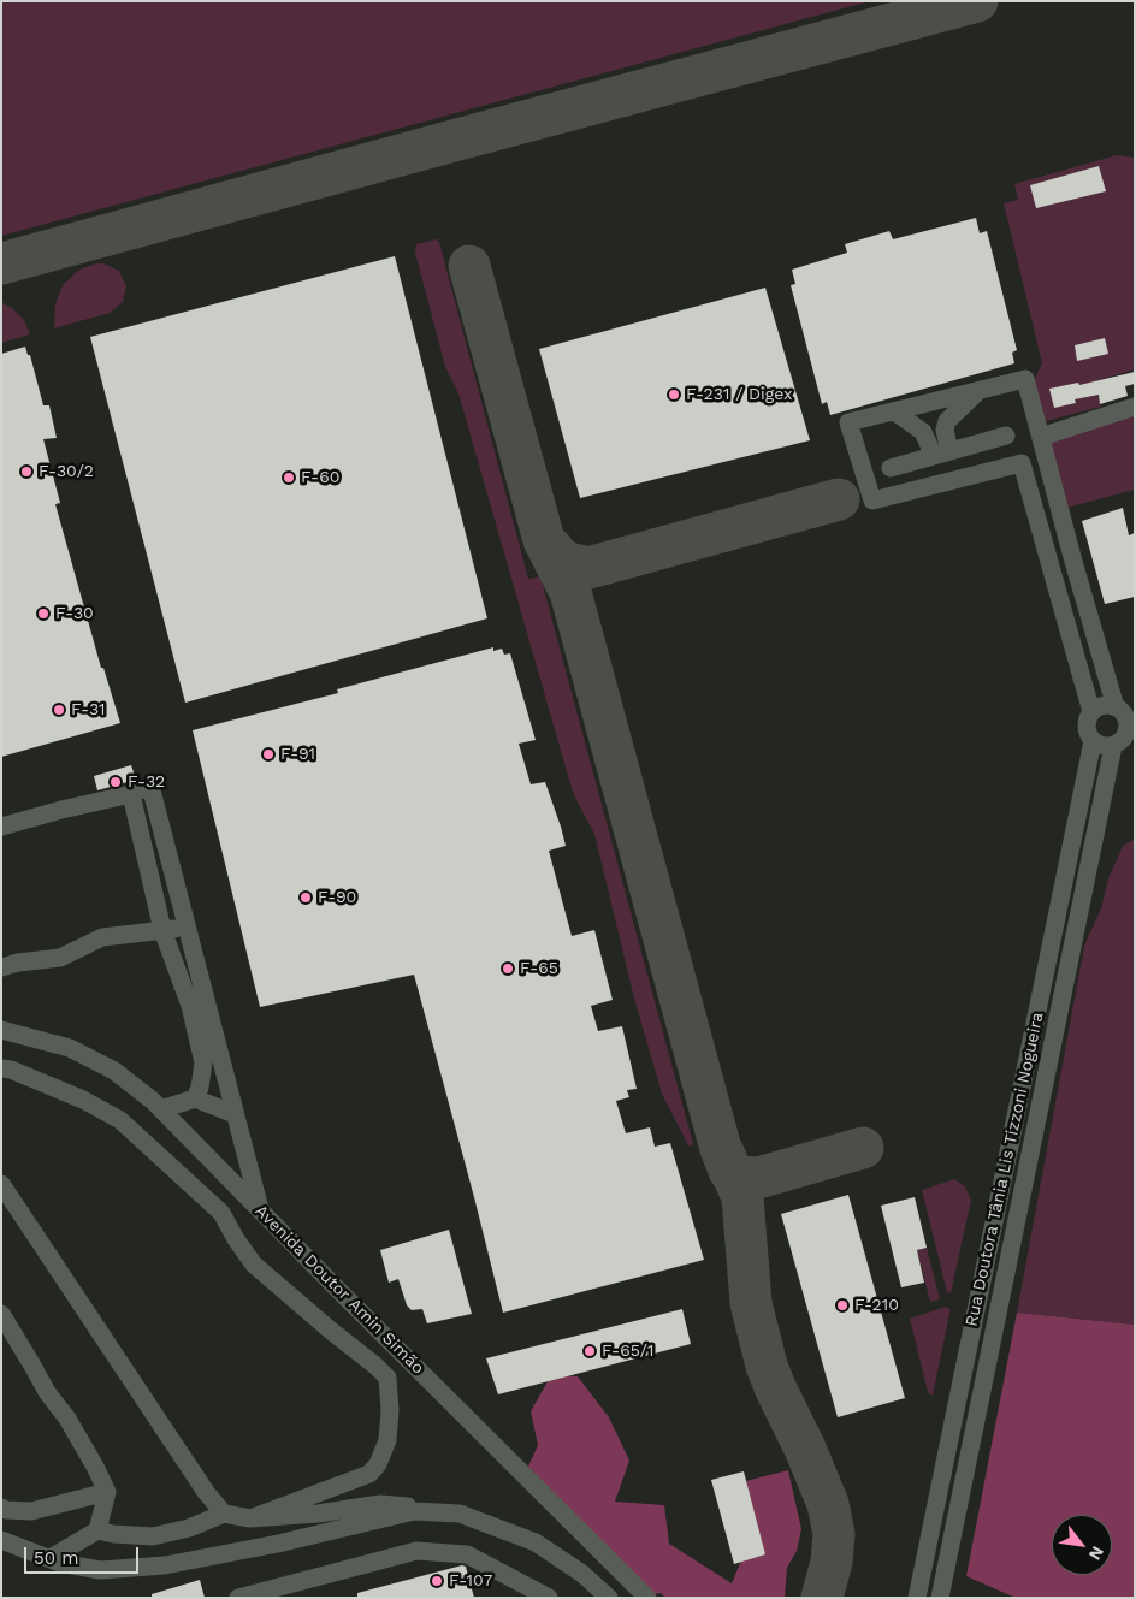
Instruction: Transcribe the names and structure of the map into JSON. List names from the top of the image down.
{
  "streets": {
    "street": ["Rua Doutora Tânia Lis Tizzoni Nogueira", "Avenida Doutor Amin Simão"]
  },
  "places": [
    "F-231 / Digex",
    "F-30/2",
    "F-60",
    "F-30",
    "F-31",
    "F-91",
    "F-32",
    "F-90",
    "F-65",
    "F-210",
    "F-65/1",
    "F-107"
  ],
  "scale_bar": "50 m",
  "north": "bottom right"
}
